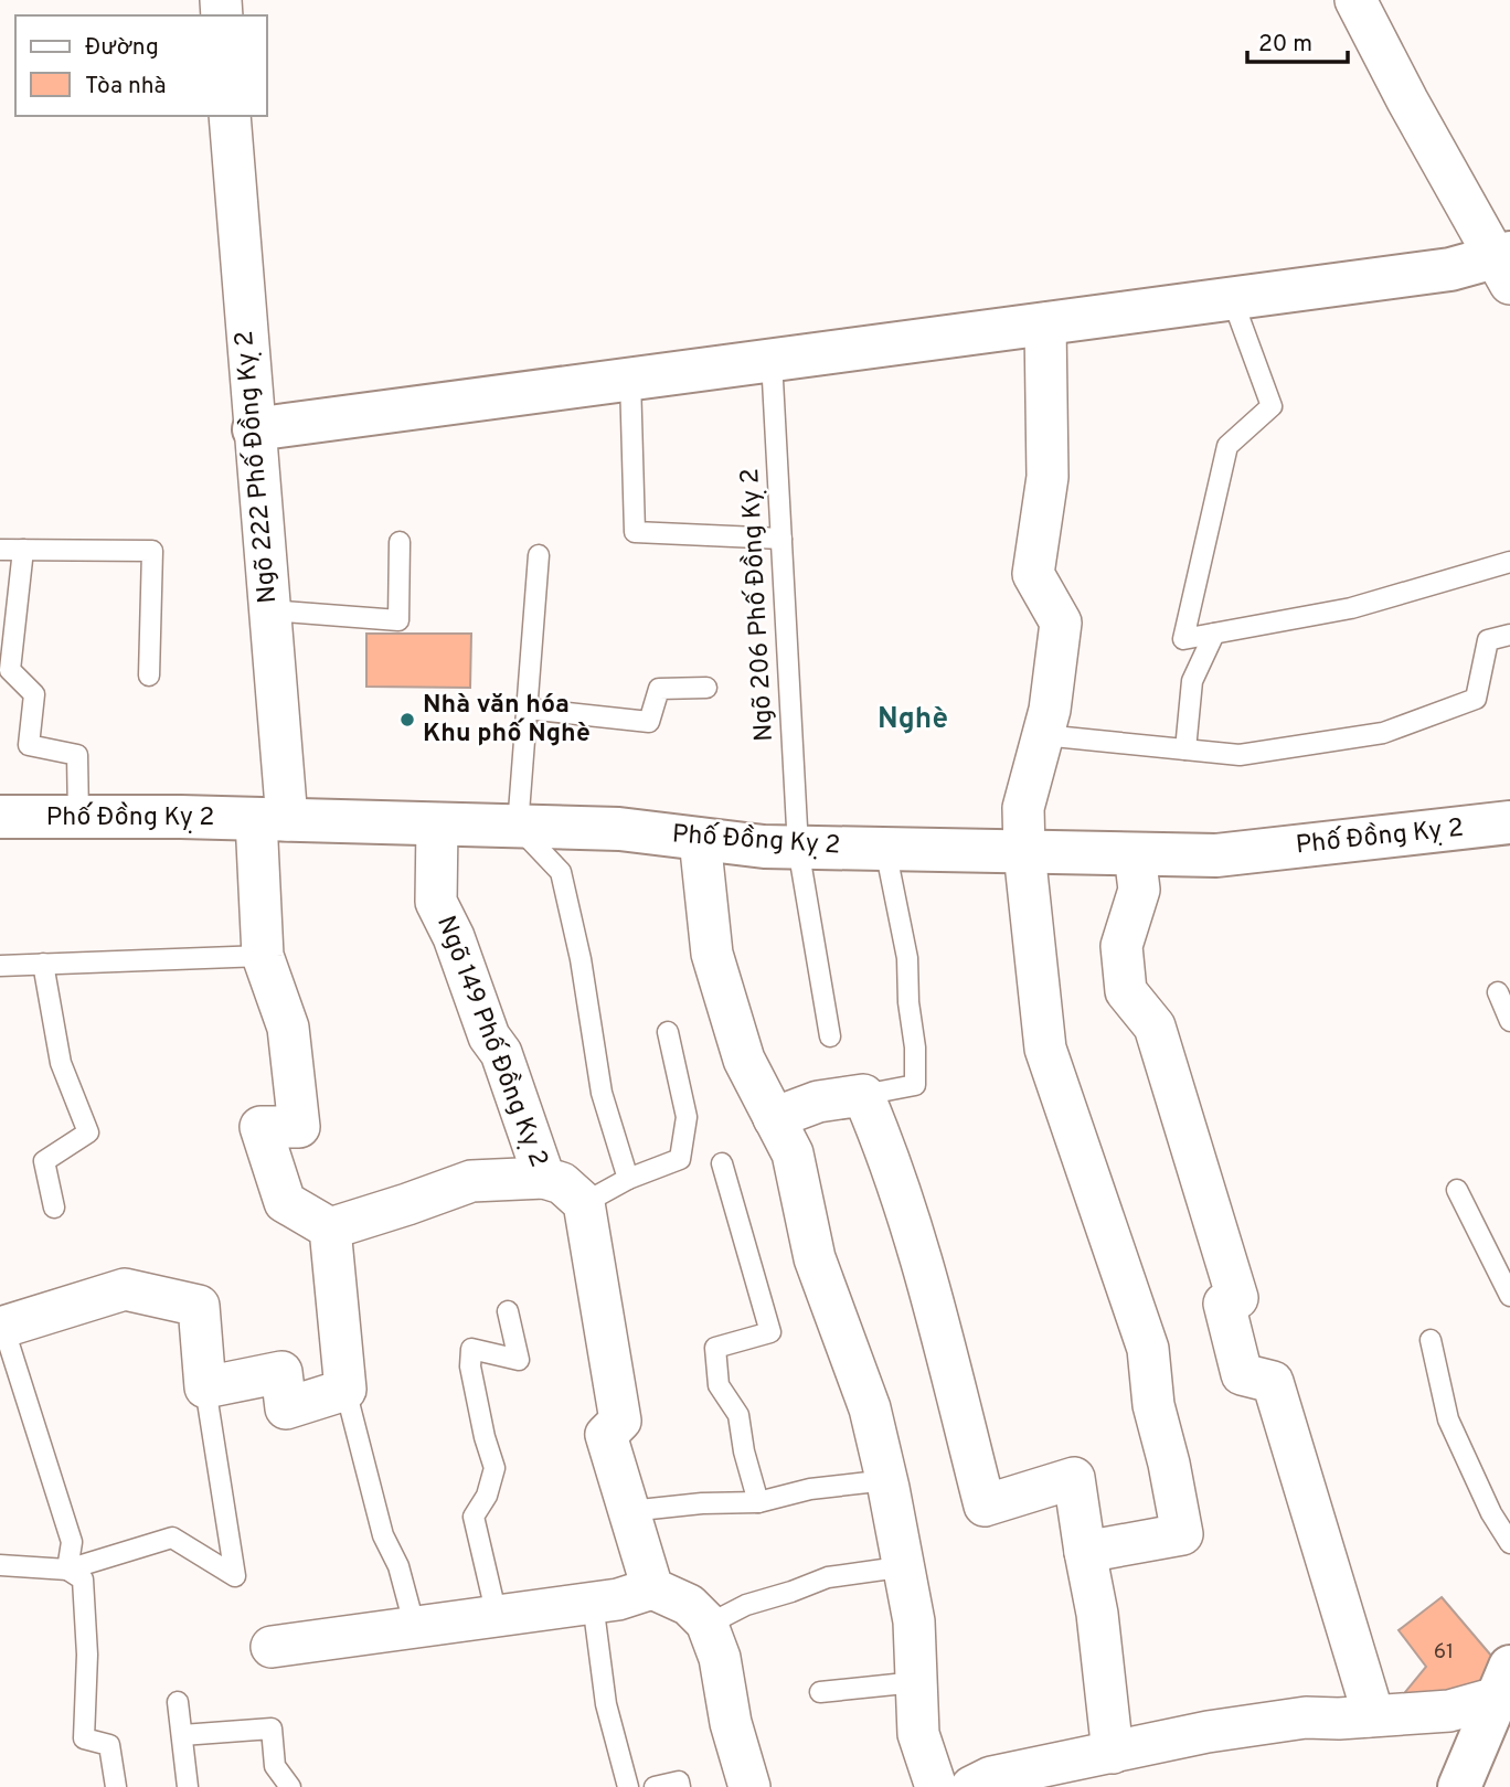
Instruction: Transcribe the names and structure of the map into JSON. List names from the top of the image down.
{
  "streets": {
    "street": ["Ngõ 222 Phố Đồng Kỵ 2", "Phố Đồng Kỵ 2", "Ngõ 149 Phố Đồng Kỵ 2"],
    "lane": ["Ngõ 206 Phố Đồng Kỵ 2"]
  },
  "crossings": [
    ["Ngõ 222 Phố Đồng Kỵ 2", "Phố Đồng Kỵ 2"],
    ["Ngõ 206 Phố Đồng Kỵ 2", "Phố Đồng Kỵ 2"],
    ["Phố Đồng Kỵ 2", "Ngõ 149 Phố Đồng Kỵ 2"]
  ],
  "districts": ["Nghè"],
  "places": ["Nhà văn hóa Khu phố Nghè"],
  "house_numbers": ["61"],
  "legend": ["Đường", "Tòa nhà"],
  "scale_bar": "20 m"
}
